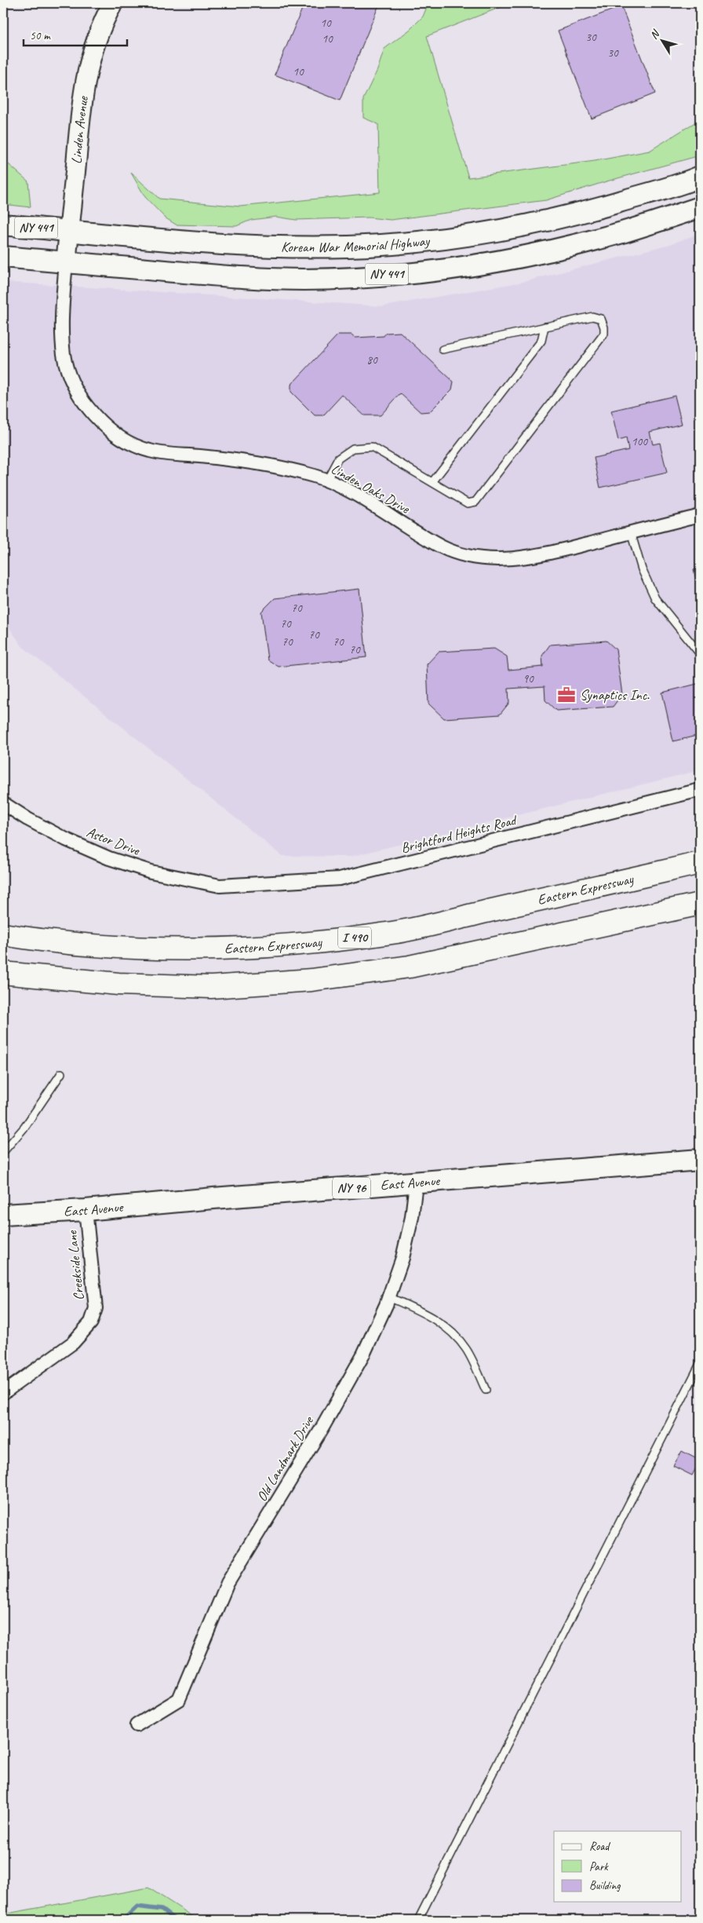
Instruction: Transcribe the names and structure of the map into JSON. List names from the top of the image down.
{
  "streets": {
    "highway": ["Eastern Expressway", "I 490"],
    "main road": [
      "NY 441",
      "Korean War Memorial Highway",
      "East Avenue",
      "NY 96"
    ],
    "street": [
      "Linden Avenue",
      "Linden Oaks Drive",
      "Brightford Heights Road",
      "Astor Drive",
      "Creekside Lane",
      "Old Landmark Drive"
    ]
  },
  "crossings": [
    ["Linden Avenue", "NY 441"],
    ["Linden Avenue", "Korean War Memorial Highway"],
    ["Linden Avenue", "Linden Oaks Drive"],
    ["NY 441", "Linden Oaks Drive"],
    ["Brightford Heights Road", "Astor Drive"],
    ["East Avenue", "Creekside Lane"],
    ["East Avenue", "Old Landmark Drive"]
  ],
  "places": {
    "office": ["Synaptics Inc."]
  },
  "house_numbers": [
    "10",
    "30",
    "10",
    "30",
    "10",
    "80",
    "100",
    "70",
    "70",
    "70",
    "70",
    "70",
    "70",
    "90"
  ],
  "legend": ["Road", "Park", "Building"],
  "scale_bar": "50 m",
  "north": "top left"
}
